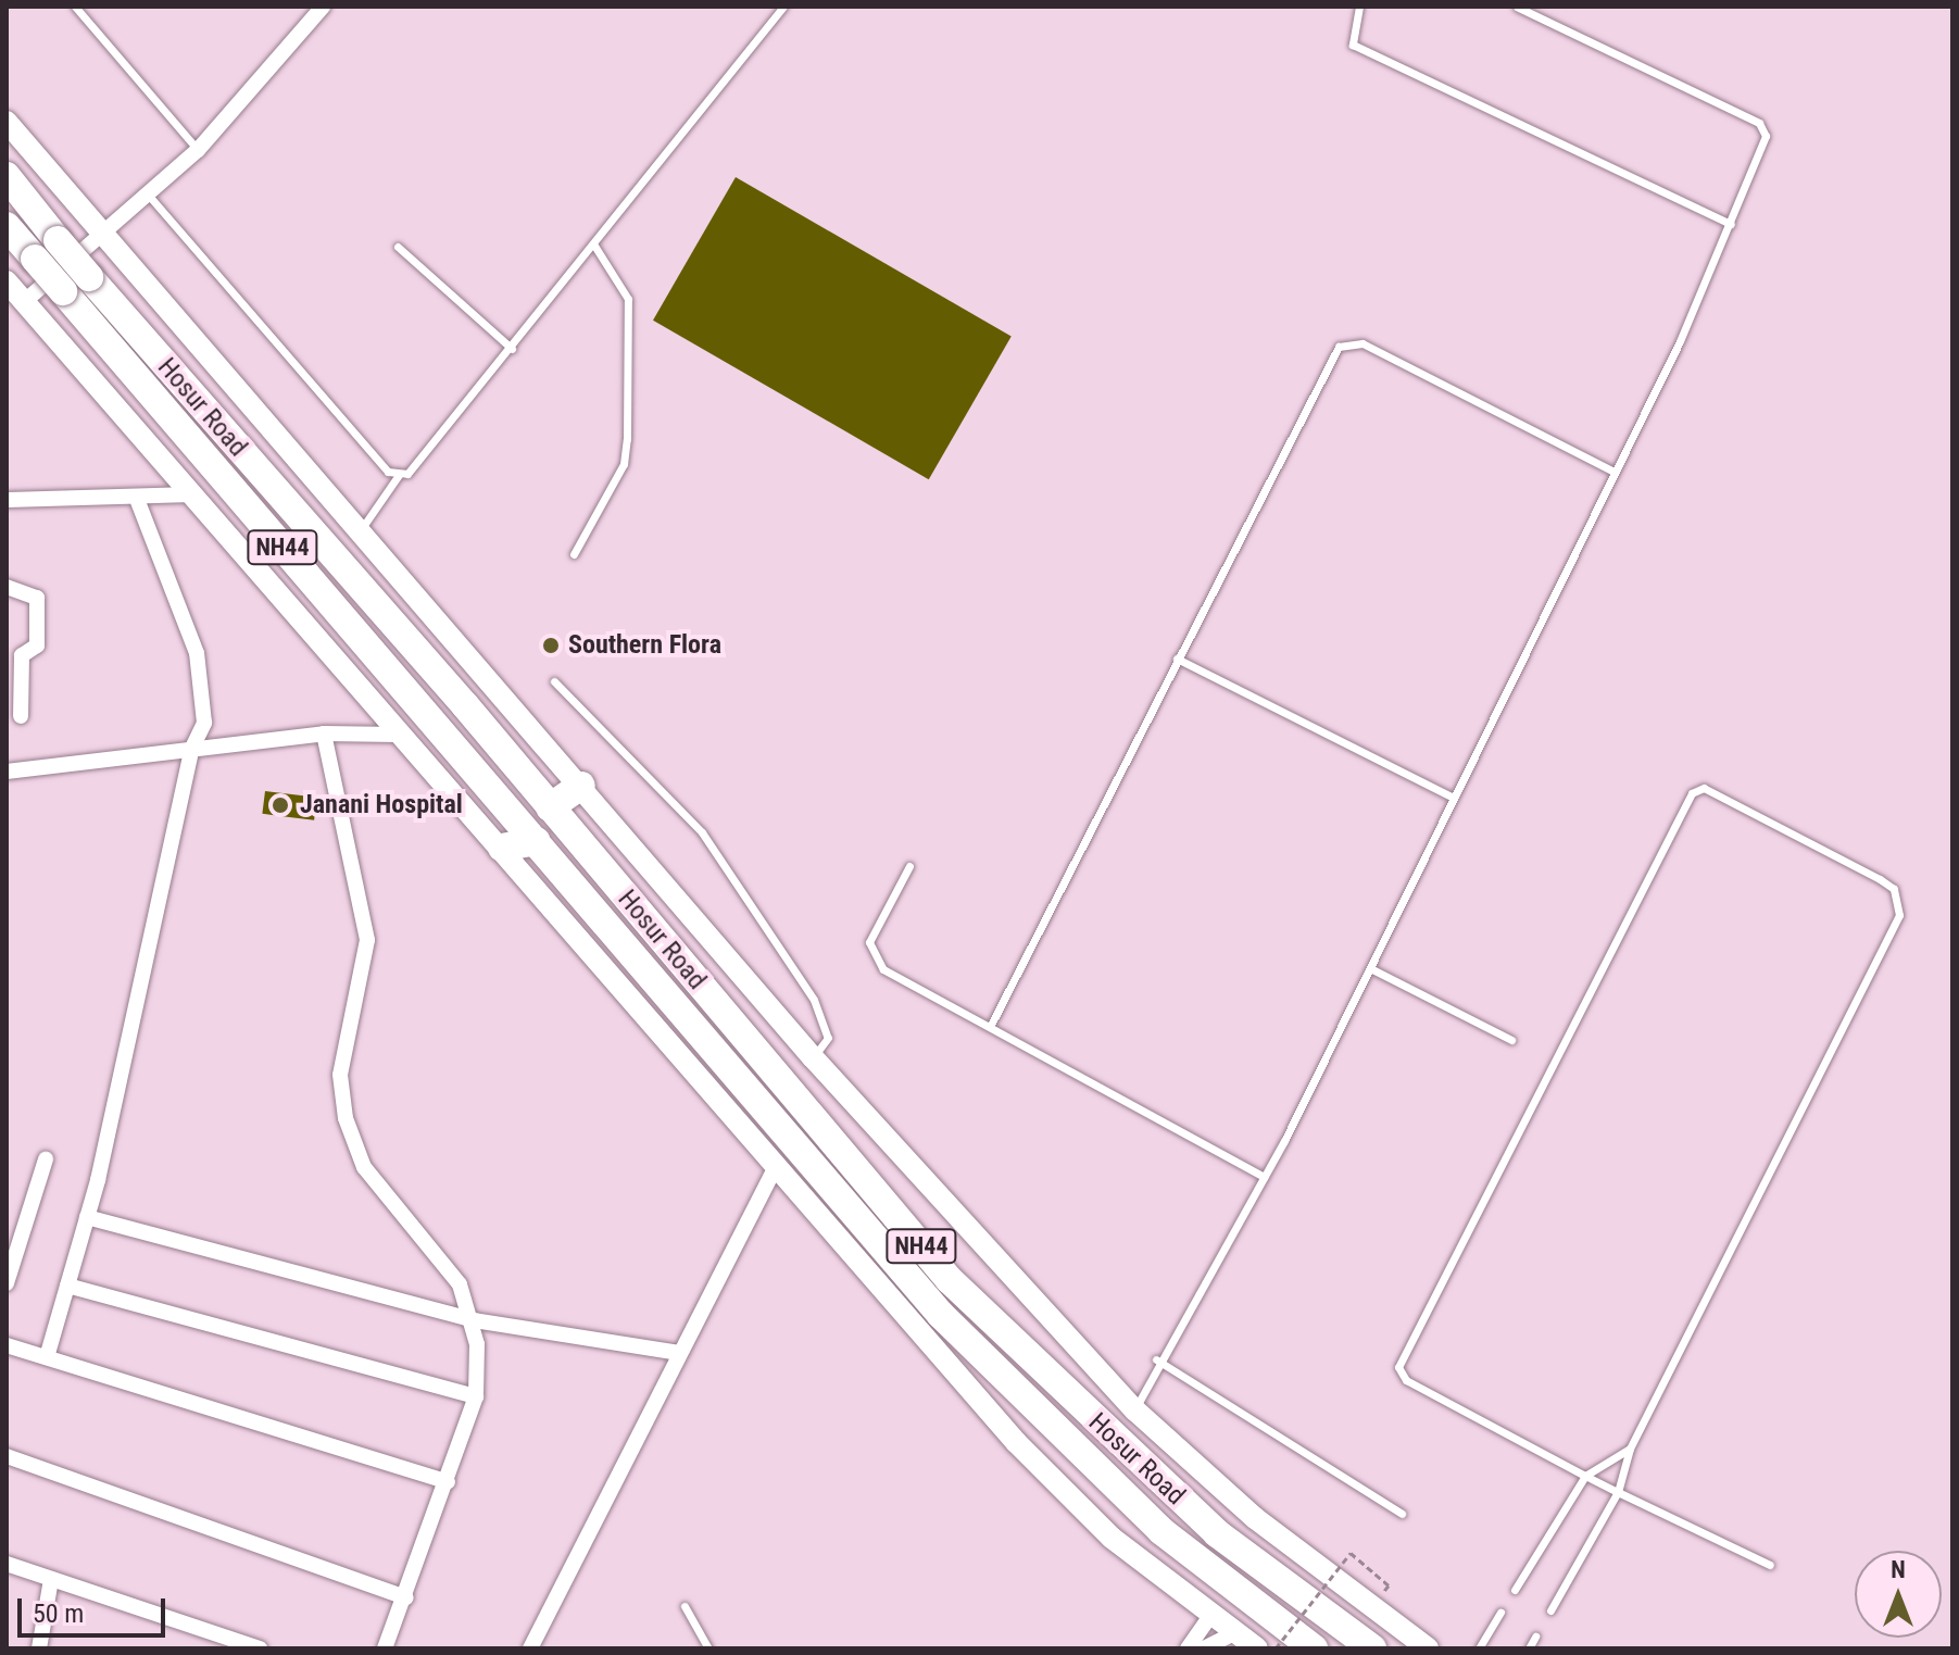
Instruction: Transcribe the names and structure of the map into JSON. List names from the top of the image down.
{
  "streets": {
    "highway": ["Hosur Road", "NH44"]
  },
  "places": ["Southern Flora", "Janani Hospital"],
  "scale_bar": "50 m",
  "north": "top"
}
